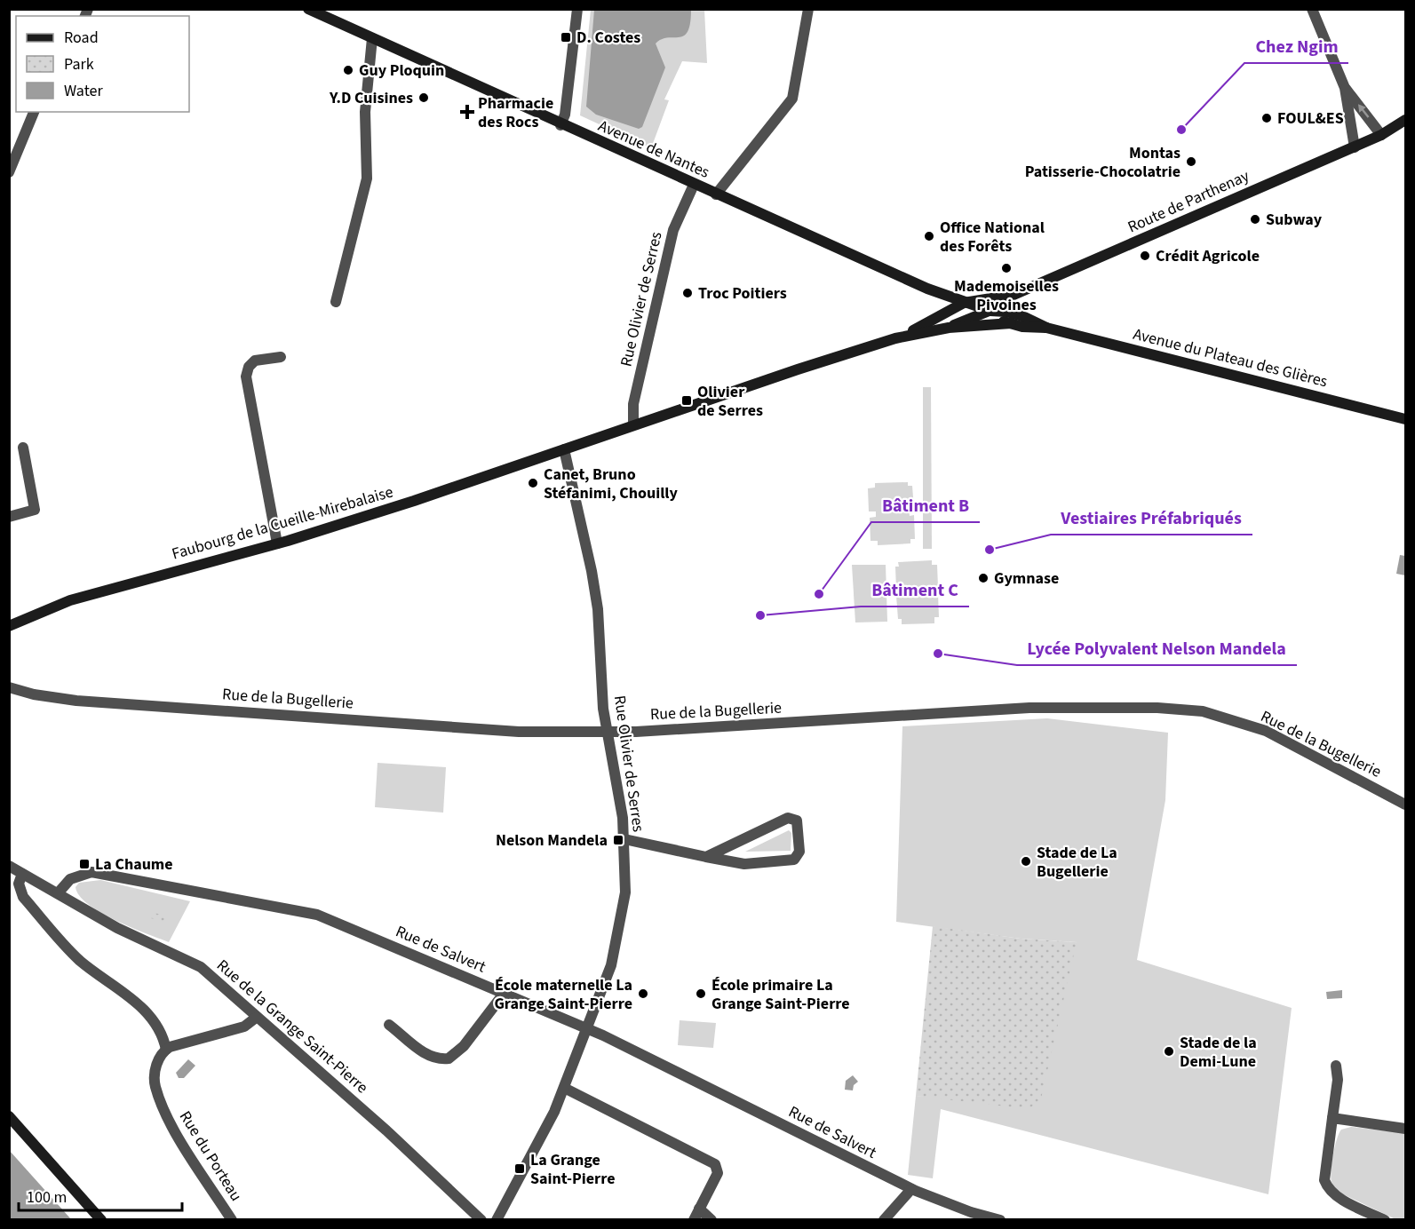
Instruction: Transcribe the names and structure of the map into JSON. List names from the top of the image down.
{
  "streets": {
    "main road": [
      "Avenue de Nantes",
      "Route de Parthenay",
      "Avenue du Plateau des Glières",
      "Faubourg de la Cueille-Mirebalaise"
    ],
    "street": [
      "Rue Olivier de Serres",
      "Rue de la Bugellerie",
      "Rue de Salvert",
      "Rue de la Grange Saint-Pierre",
      "Rue du Porteau"
    ]
  },
  "crossings": [
    ["Avenue de Nantes", "Route de Parthenay"],
    ["Avenue de Nantes", "Rue Olivier de Serres"],
    ["Avenue de Nantes", "Avenue du Plateau des Glières"],
    ["Route de Parthenay", "Avenue du Plateau des Glières"],
    ["Rue Olivier de Serres", "Faubourg de la Cueille-Mirebalaise"],
    ["Rue Olivier de Serres", "Rue de la Bugellerie"],
    ["Rue Olivier de Serres", "Rue de Salvert"],
    ["Rue de Salvert", "Rue de la Grange Saint-Pierre"]
  ],
  "places": {
    "transit": [
      "D. Costes",
      "Olivier de Serres",
      "Nelson Mandela",
      "La Chaume",
      "La Grange Saint-Pierre"
    ],
    "other": [
      "Guy Ploquin",
      "Y.D Cuisines",
      "FOUL&ES",
      "Chez Ngim",
      "Montas Patisserie-Chocolatrie",
      "Subway",
      "Office National des Forêts",
      "Crédit Agricole",
      "Mademoiselles Pivoines",
      "Troc Poitiers",
      "Canet, Bruno Stéfanimi, Chouilly",
      "Vestiaires Préfabriqués",
      "Gymnase",
      "Bâtiment B",
      "Bâtiment C",
      "Lycée Polyvalent Nelson Mandela",
      "Stade de La Bugellerie",
      "École maternelle La Grange Saint-Pierre",
      "École primaire La Grange Saint-Pierre",
      "Stade de la Demi-Lune"
    ],
    "health": ["Pharmacie des Rocs"]
  },
  "legend": ["Road", "Park", "Water"],
  "scale_bar": "100 m"
}
